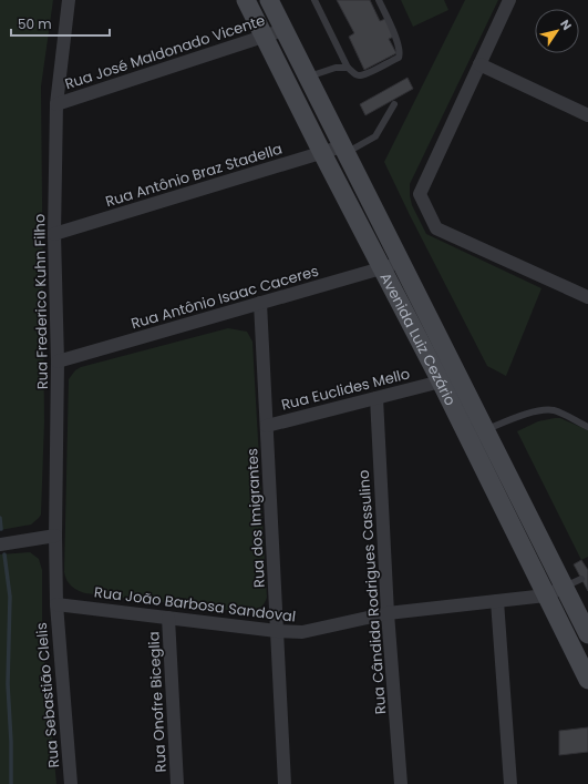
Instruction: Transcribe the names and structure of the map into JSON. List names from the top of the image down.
{
  "streets": {
    "street": [
      "Rua José Maldonado Vicente",
      "Rua Antônio Braz Stadella",
      "Rua Antônio Isaac Caceres",
      "Rua Frederico Kuhn Filho",
      "Avenida Luiz Cezário",
      "Rua Euclides Mello",
      "Rua dos Imigrantes",
      "Rua Cândida Rodrigues Cassulino",
      "Rua João Barbosa Sandoval",
      "Rua Sebastião Clelis",
      "Rua Onofre Biceglia"
    ]
  },
  "crossings": [
    ["Rua José Maldonado Vicente", "Rua Frederico Kuhn Filho"],
    ["Rua José Maldonado Vicente", "Avenida Luiz Cezário"],
    ["Rua Antônio Braz Stadella", "Rua Frederico Kuhn Filho"],
    ["Rua Antônio Braz Stadella", "Avenida Luiz Cezário"],
    ["Rua Antônio Isaac Caceres", "Rua Frederico Kuhn Filho"],
    ["Rua Antônio Isaac Caceres", "Avenida Luiz Cezário"],
    ["Rua Antônio Isaac Caceres", "Rua dos Imigrantes"],
    ["Rua Frederico Kuhn Filho", "Rua João Barbosa Sandoval"],
    ["Rua Frederico Kuhn Filho", "Rua Sebastião Clelis"],
    ["Avenida Luiz Cezário", "Rua Euclides Mello"],
    ["Avenida Luiz Cezário", "Rua João Barbosa Sandoval"],
    ["Rua Euclides Mello", "Rua dos Imigrantes"],
    ["Rua Euclides Mello", "Rua Cândida Rodrigues Cassulino"],
    ["Rua dos Imigrantes", "Rua João Barbosa Sandoval"],
    ["Rua Cândida Rodrigues Cassulino", "Rua João Barbosa Sandoval"],
    ["Rua João Barbosa Sandoval", "Rua Sebastião Clelis"],
    ["Rua João Barbosa Sandoval", "Rua Onofre Biceglia"]
  ],
  "scale_bar": "50 m",
  "north": "top right"
}
